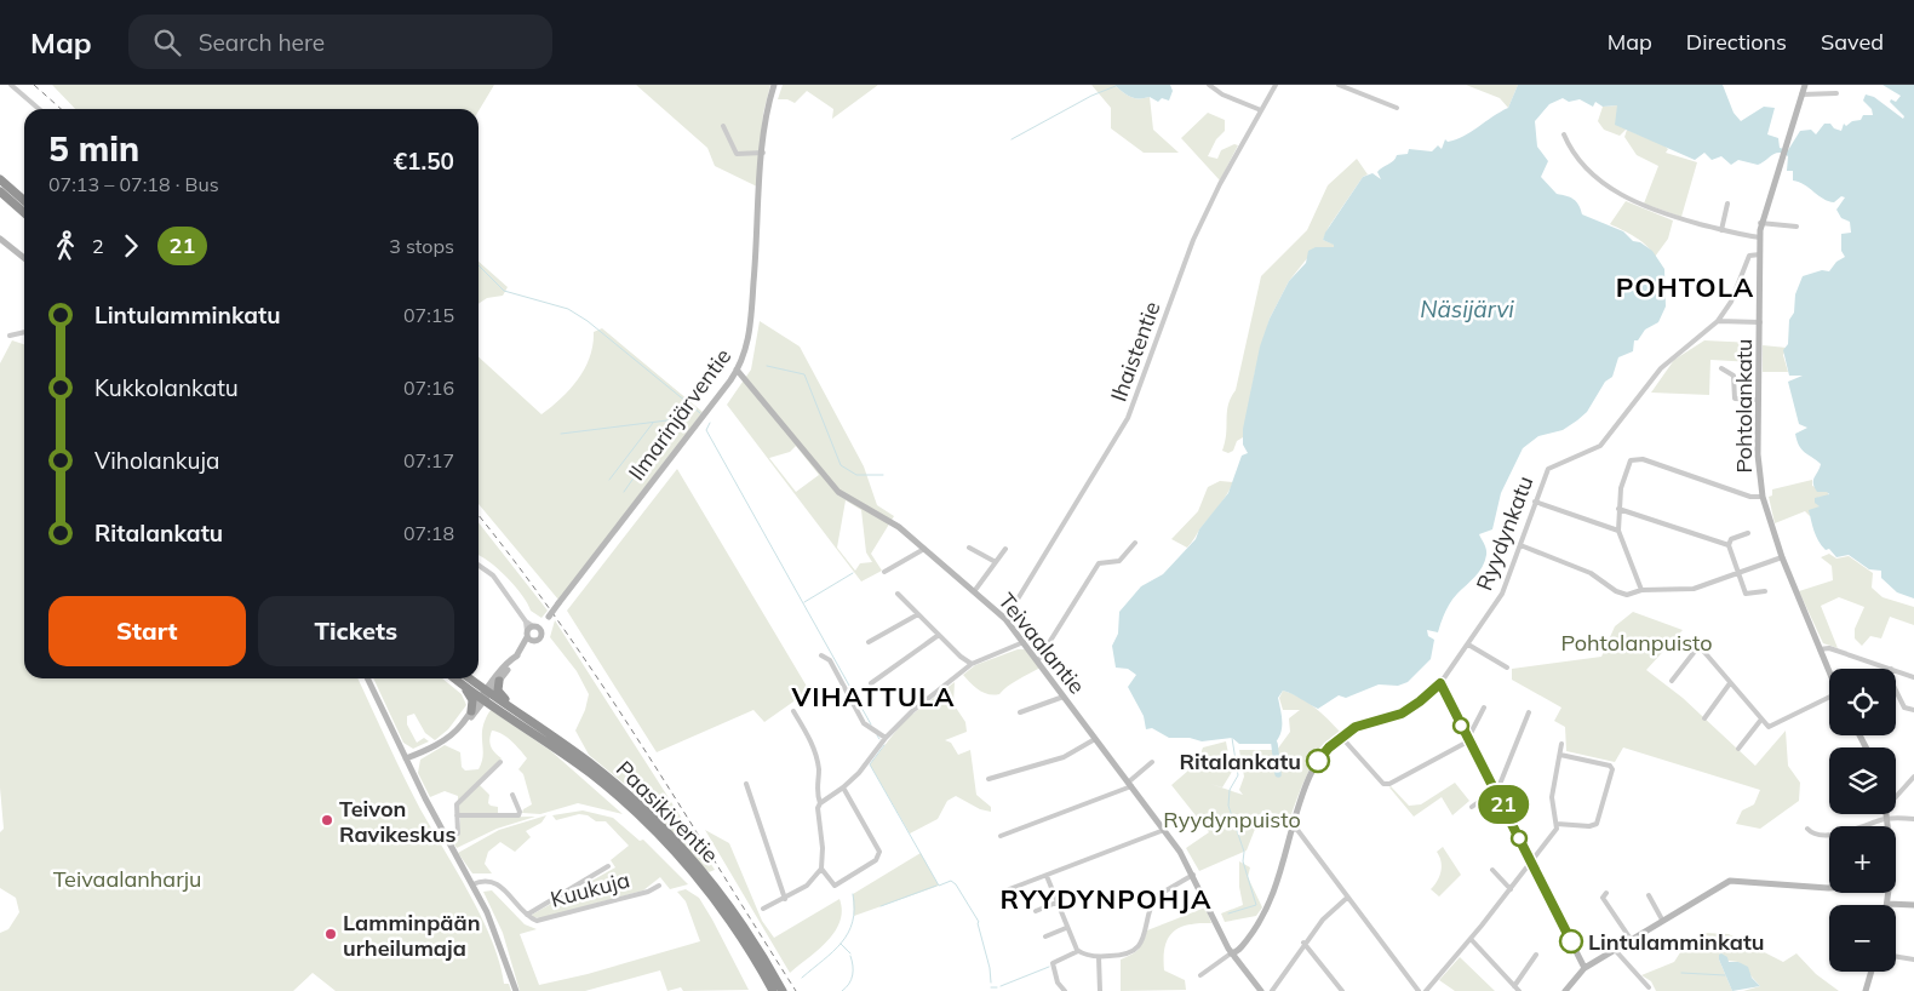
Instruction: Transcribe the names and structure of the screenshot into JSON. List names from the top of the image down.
{
  "streets": {
    "highway": ["Paasikiventie"],
    "main road": [
      "Pohtolankatu",
      "Ilmarinjärventie",
      "Ryydynkatu",
      "Teivaalantie"
    ],
    "street": ["Ihaistentie", "Kuukuja"]
  },
  "crossings": [
    ["Ihaistentie", "Teivaalantie"],
    ["Pohtolankatu", "Ryydynkatu"],
    ["Ilmarinjärventie", "Teivaalantie"],
    ["Ilmarinjärventie", "Paasikiventie"],
    ["Ryydynkatu", "Teivaalantie"]
  ],
  "districts": ["POHTOLA", "VIHATTULA", "RYYDYNPOHJA"],
  "water": ["Näsijärvi"],
  "parks": ["Pohtolanpuisto", "Ryydynpuisto", "Teivaalanharju"],
  "places": [
    "Ritalankatu",
    "Teivon Ravikeskus",
    "Lamminpään urheilumaja",
    "Lintulamminkatu"
  ],
  "lines": ["bus line 21"],
  "page": {
    "header": "Map",
    "search": "Search here",
    "nav": ["Map", "Directions", "Saved"],
    "on_map": "21",
    "heading": ["5 min", "07:13 – 07:18 · Bus", "€1.50"],
    "legs": ["2", "21", "3 stops"],
    "list": [
      {
        "name": "Lintulamminkatu",
        "value": "07:15"
      },
      {
        "name": "Kukkolankatu",
        "value": "07:16"
      },
      {
        "name": "Viholankuja",
        "value": "07:17"
      },
      {
        "name": "Ritalankatu",
        "value": "07:18"
      }
    ],
    "buttons": ["Start", "Tickets"],
    "map_buttons": ["+", "−"]
  }
}
